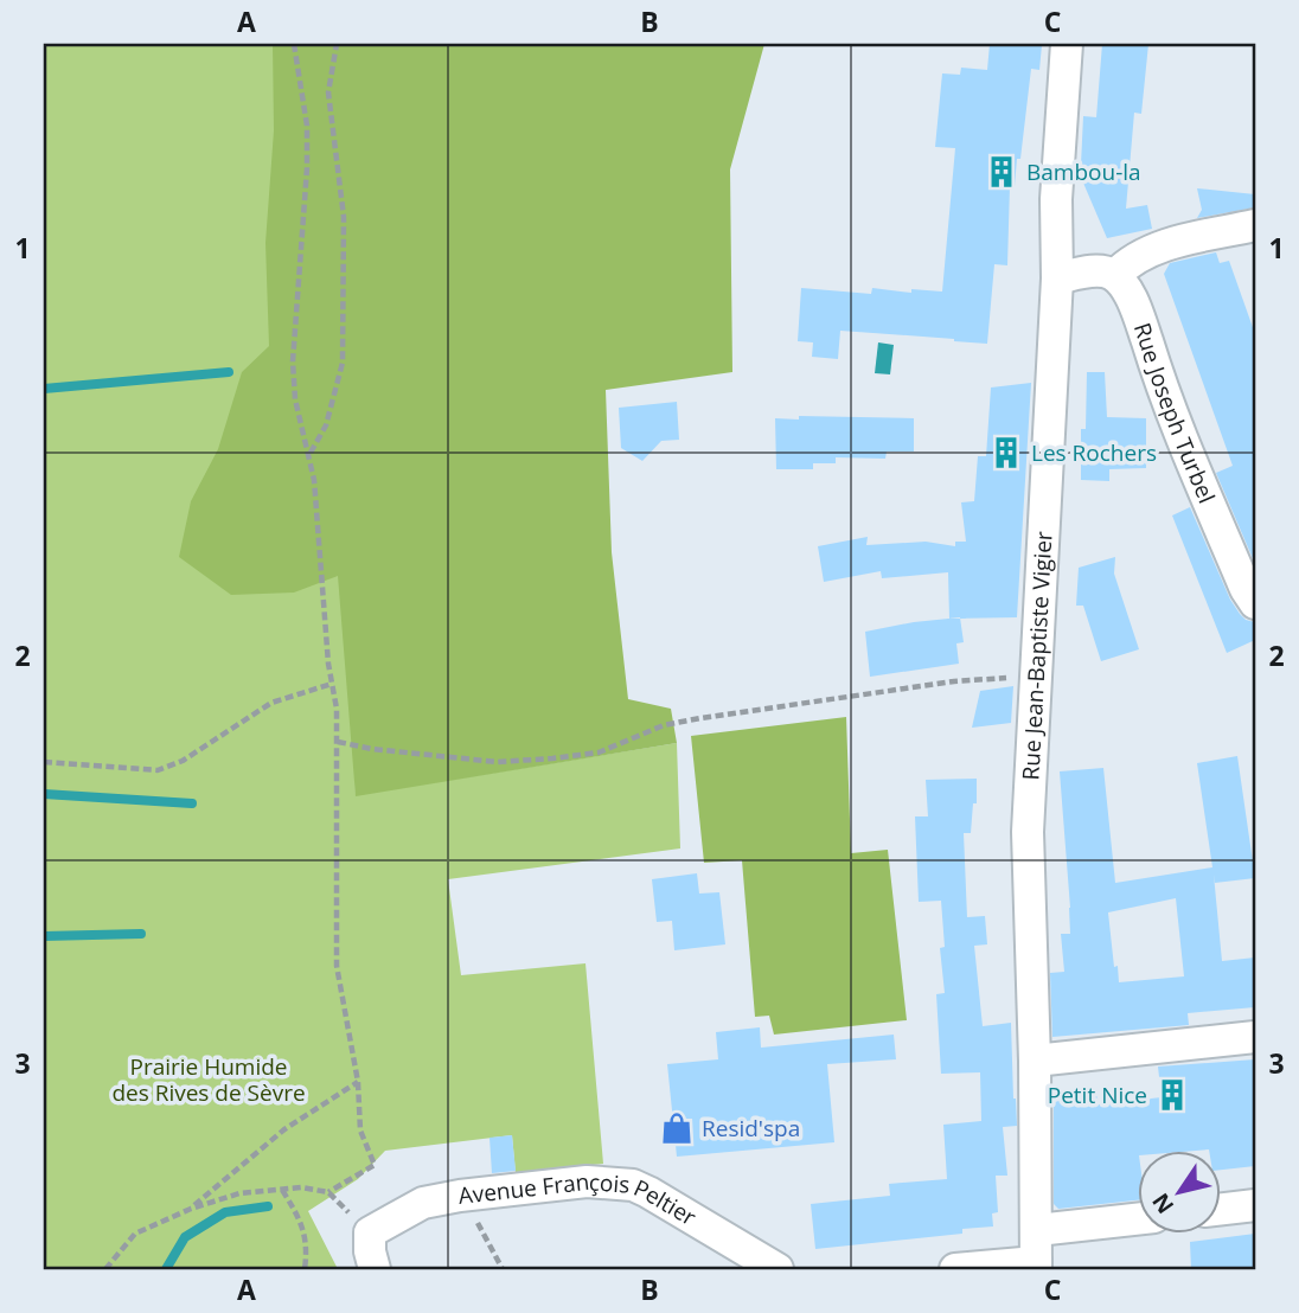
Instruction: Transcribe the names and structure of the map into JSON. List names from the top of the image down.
{
  "streets": {
    "street": ["Rue Joseph Turbel", "Rue Jean-Baptiste Vigier", "Avenue François Peltier"]
  },
  "parks": ["Prairie Humide des Rives de Sèvre"],
  "places": {
    "building": ["Bambou-la", "Les Rochers", "Petit Nice"],
    "shop": ["Resid'spa"]
  },
  "north": "bottom left",
  "grid": {
    "columns": ["A", "B", "C"],
    "rows": ["1", "2", "3"]
  }
}
